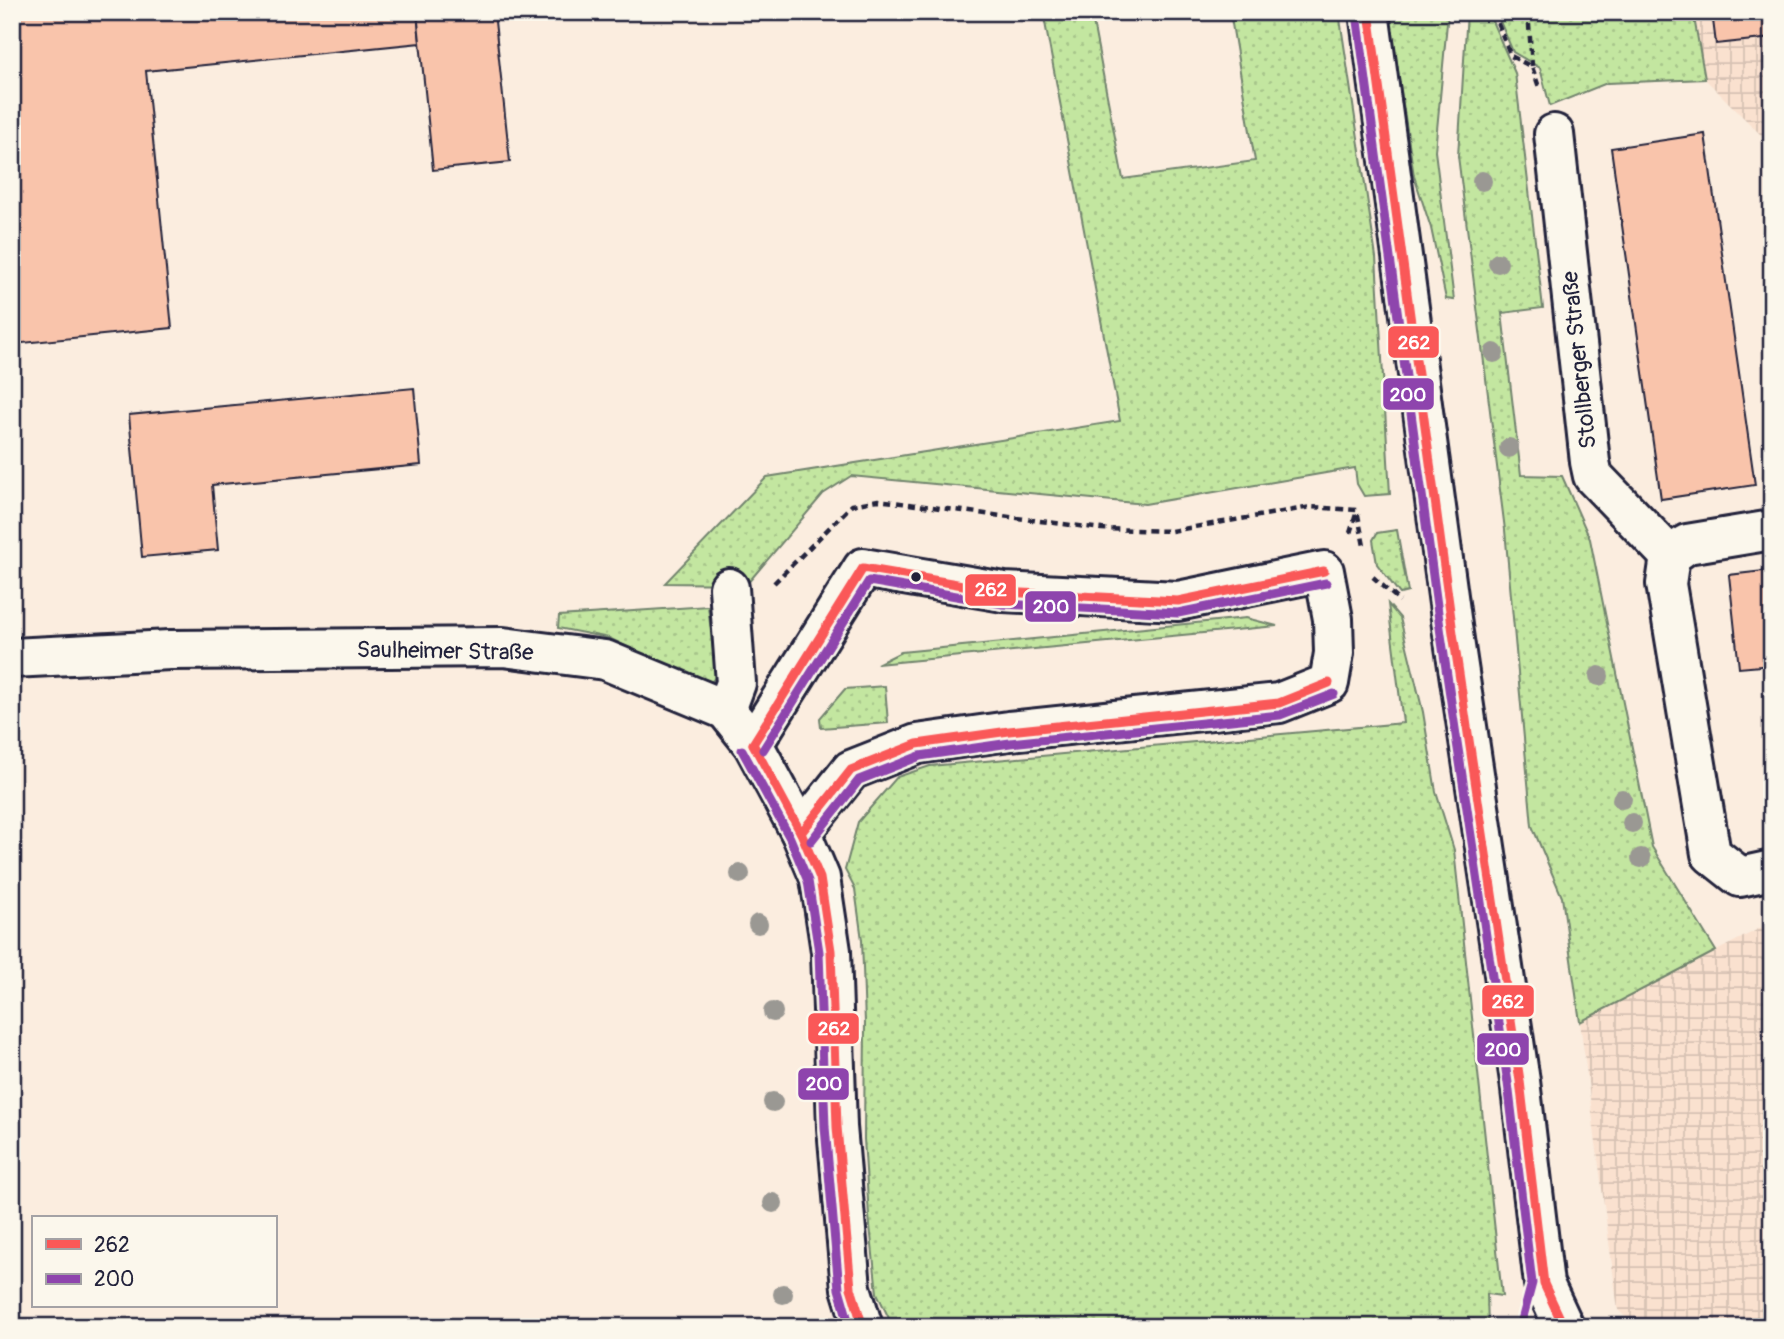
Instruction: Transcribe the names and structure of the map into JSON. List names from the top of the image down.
{
  "streets": {
    "street": ["Stollberger Straße", "Saulheimer Straße"]
  },
  "lines": ["transit line 262", "transit line 200"],
  "legend": ["262", "200"]
}
